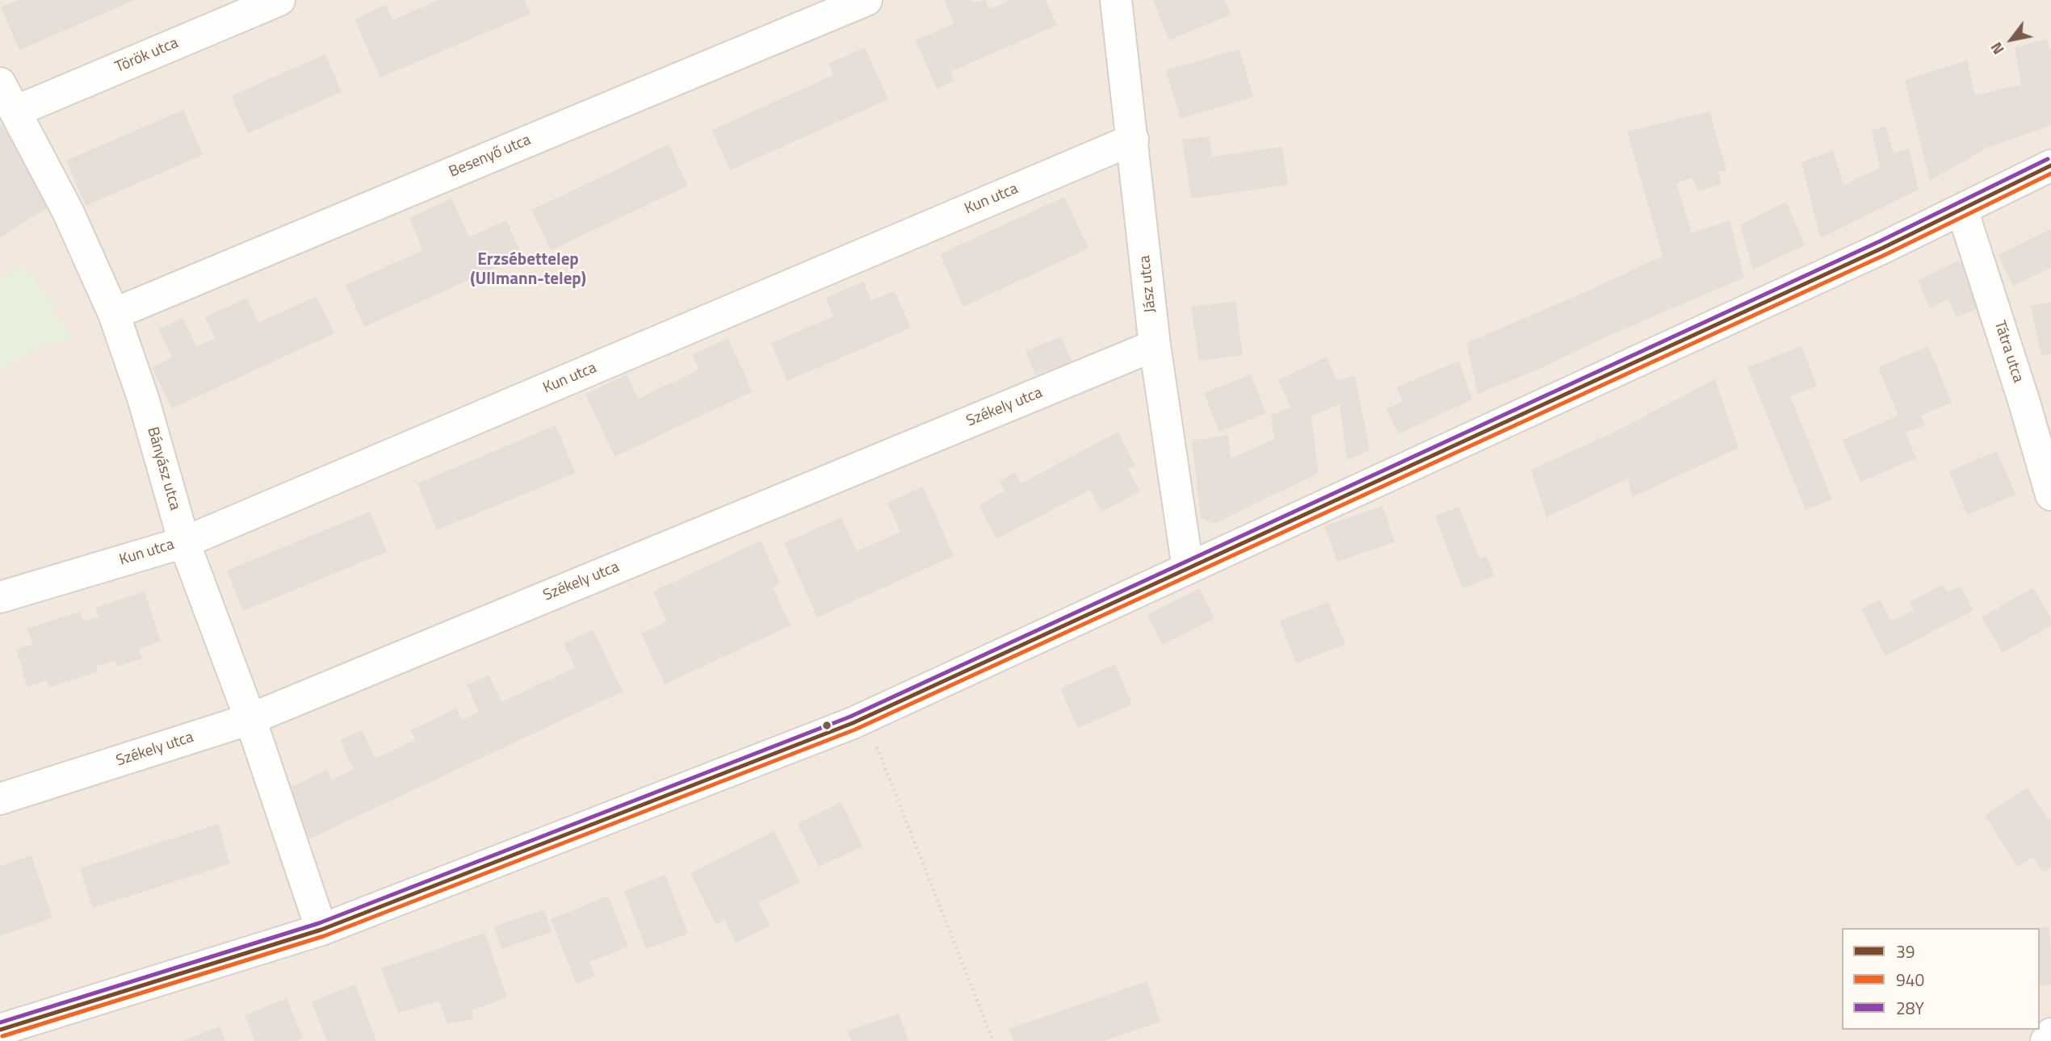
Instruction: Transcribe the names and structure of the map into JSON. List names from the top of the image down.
{
  "streets": {
    "street": [
      "Török utca",
      "Besenyő utca",
      "Kun utca",
      "Jász utca",
      "Tátra utca",
      "Székely utca",
      "Bányász utca"
    ]
  },
  "crossings": [
    ["Török utca", "Bányász utca"],
    ["Besenyő utca", "Bányász utca"],
    ["Kun utca", "Jász utca"],
    ["Kun utca", "Bányász utca"],
    ["Jász utca", "Székely utca"],
    ["Székely utca", "Bányász utca"]
  ],
  "districts": ["Erzsébettelep (Ullmann-telep)"],
  "lines": ["transit line 28Y", "transit line 39", "transit line 940"],
  "legend": ["39", "940", "28Y"],
  "north": "bottom left"
}
